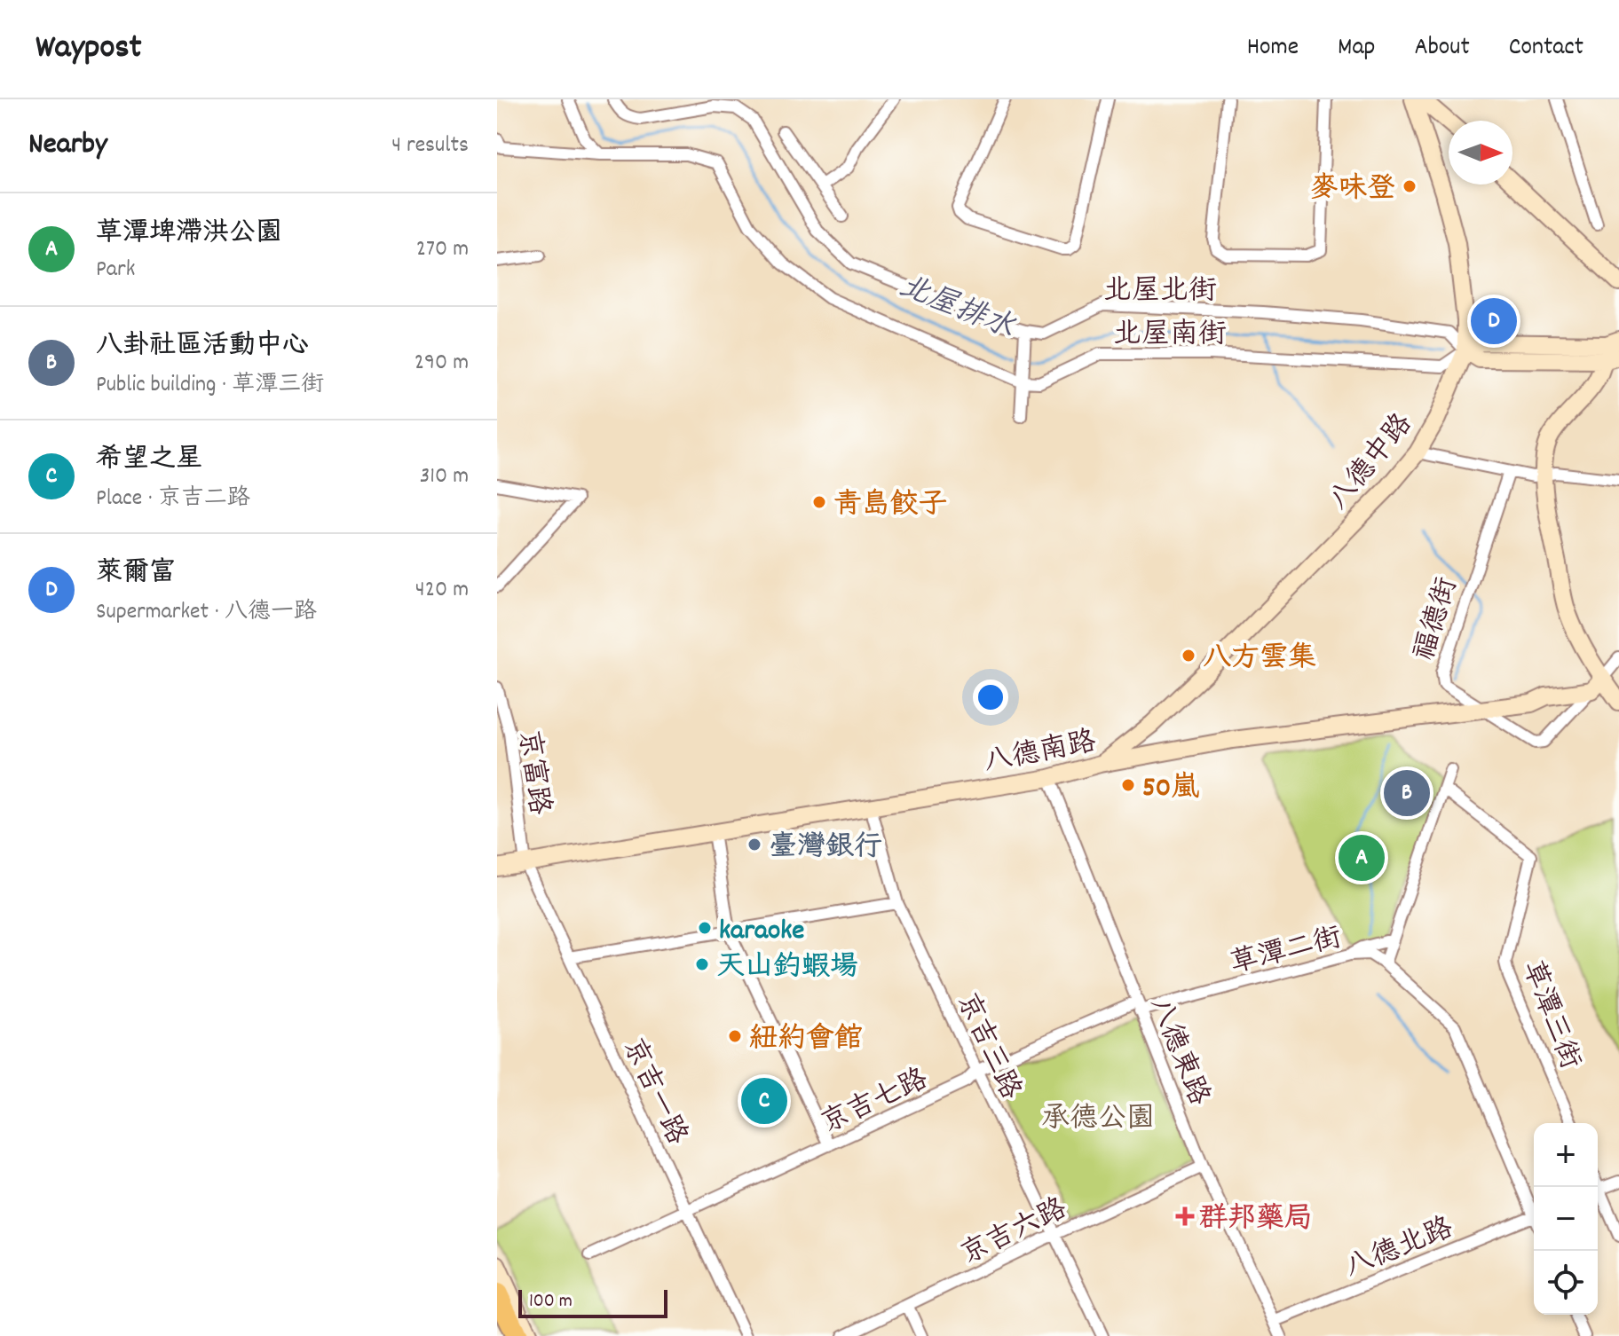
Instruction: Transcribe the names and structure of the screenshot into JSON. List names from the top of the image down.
{
  "streets": {
    "street": [
      "北屋北街",
      "北屋南街",
      "八德中路",
      "福德街",
      "八德南路",
      "京富路",
      "草潭二街",
      "草潭三街",
      "京吉三路",
      "八德東路",
      "京吉一路",
      "京吉七路",
      "京吉六路",
      "八德北路"
    ]
  },
  "crossings": [
    ["北屋北街", "北屋南街"],
    ["北屋北街", "八德中路"],
    ["北屋南街", "八德中路"],
    ["八德中路", "八德南路"],
    ["福德街", "八德南路"],
    ["八德南路", "京富路"],
    ["八德南路", "京吉三路"],
    ["八德南路", "八德東路"],
    ["八德南路", "京吉一路"],
    ["京富路", "京吉一路"],
    ["草潭二街", "八德東路"],
    ["草潭二街", "京吉七路"],
    ["京吉三路", "京吉七路"],
    ["京吉三路", "京吉六路"],
    ["八德東路", "京吉七路"],
    ["八德東路", "京吉六路"],
    ["八德東路", "八德北路"],
    ["京吉一路", "京吉七路"]
  ],
  "water": ["北屋排水"],
  "parks": ["承德公園"],
  "places": {
    "other": [
      "麥味登",
      "青島餃子",
      "八方雲集",
      "50嵐",
      "臺灣銀行",
      "karaoke",
      "天山釣蝦場",
      "紐約會館"
    ],
    "health": ["群邦藥局"]
  },
  "scale_bar": "100 m",
  "north": "right",
  "page": {
    "header": "Waypost",
    "nav": [
      "Home",
      "Map",
      "About",
      "Contact"
    ],
    "heading": ["Nearby", "4 results"],
    "list": [
      {
        "mark": "A",
        "name": "草潭埤滯洪公園",
        "note": "Park",
        "value": "270 m"
      },
      {
        "mark": "B",
        "name": "八卦社區活動中心",
        "note": "Public building · 草潭三街",
        "value": "290 m"
      },
      {
        "mark": "C",
        "name": "希望之星",
        "note": "Place · 京吉二路",
        "value": "310 m"
      },
      {
        "mark": "D",
        "name": "萊爾富",
        "note": "Supermarket · 八德一路",
        "value": "420 m"
      }
    ],
    "pins": [
      "D",
      "B",
      "A",
      "C"
    ],
    "map_buttons": ["+", "−"],
    "scale": "100 m"
  }
}
